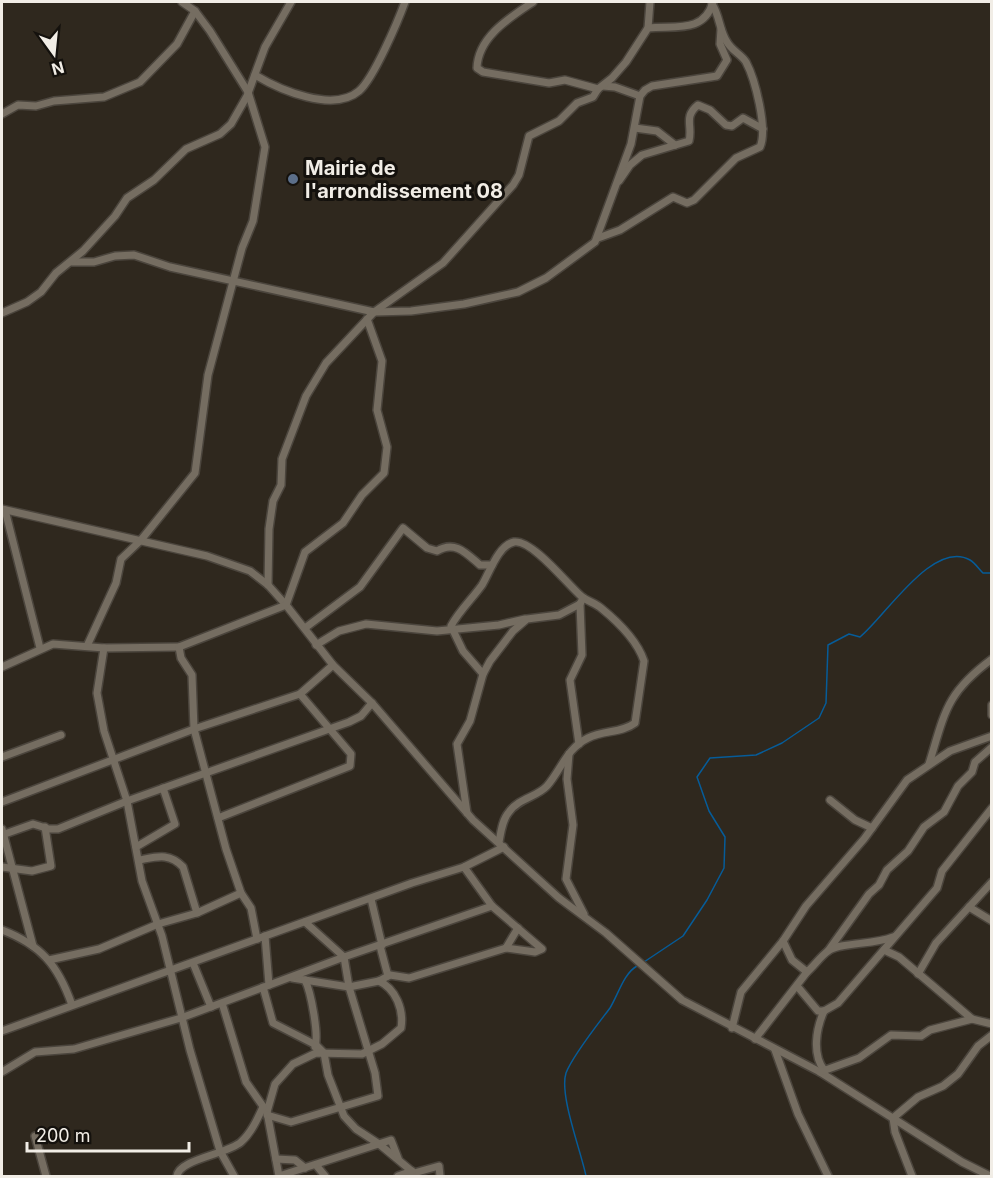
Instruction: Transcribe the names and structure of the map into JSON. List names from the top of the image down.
{
  "places": ["Mairie de l'arrondissement 08"],
  "scale_bar": "200 m",
  "north": "bottom"
}
